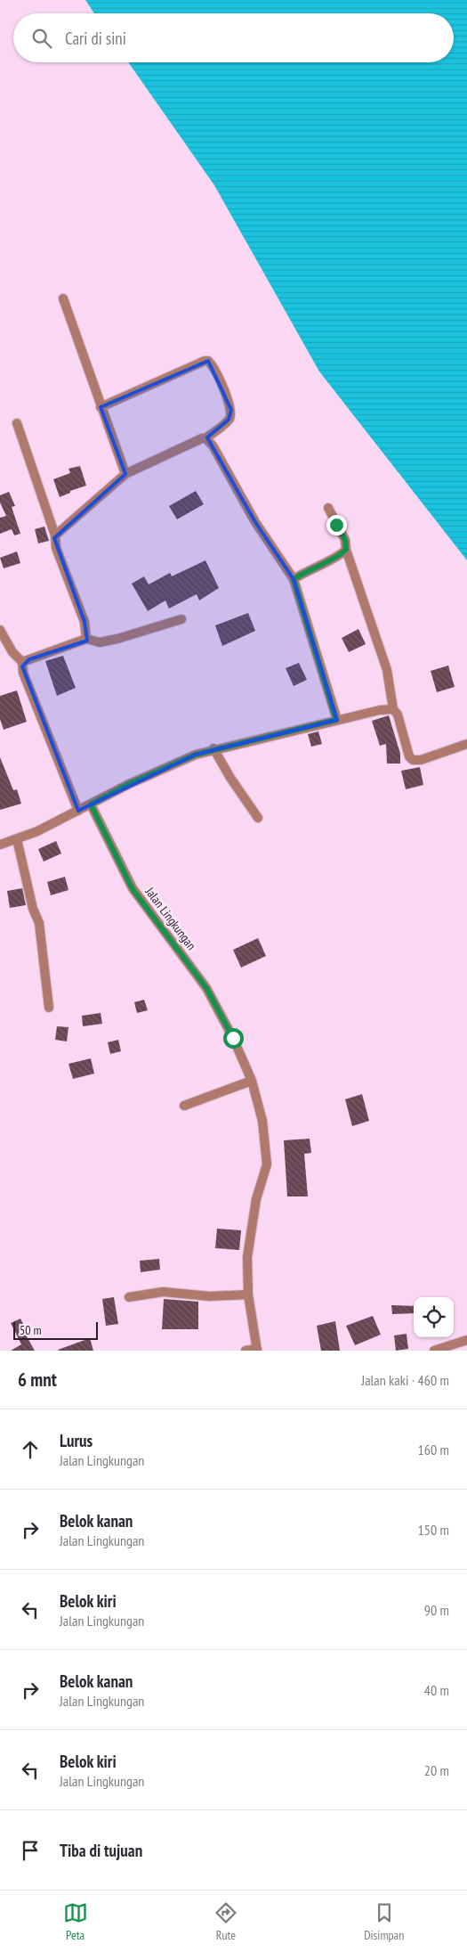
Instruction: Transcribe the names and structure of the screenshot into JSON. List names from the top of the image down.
{
  "streets": {
    "street": ["Jalan Lingkungan"]
  },
  "scale_bar": "50 m",
  "page": {
    "search": "Cari di sini",
    "scale": "50 m",
    "heading": ["6 mnt", "Jalan kaki · 460 m"],
    "list": [
      ["Lurus", "Jalan Lingkungan", "160 m"],
      ["Belok kanan", "Jalan Lingkungan", "150 m"],
      ["Belok kiri", "Jalan Lingkungan", "90 m"],
      ["Belok kanan", "Jalan Lingkungan", "40 m"],
      ["Belok kiri", "Jalan Lingkungan", "20 m"],
      "Tiba di tujuan"
    ],
    "nav": ["Peta", "Rute", "Disimpan"]
  }
}
